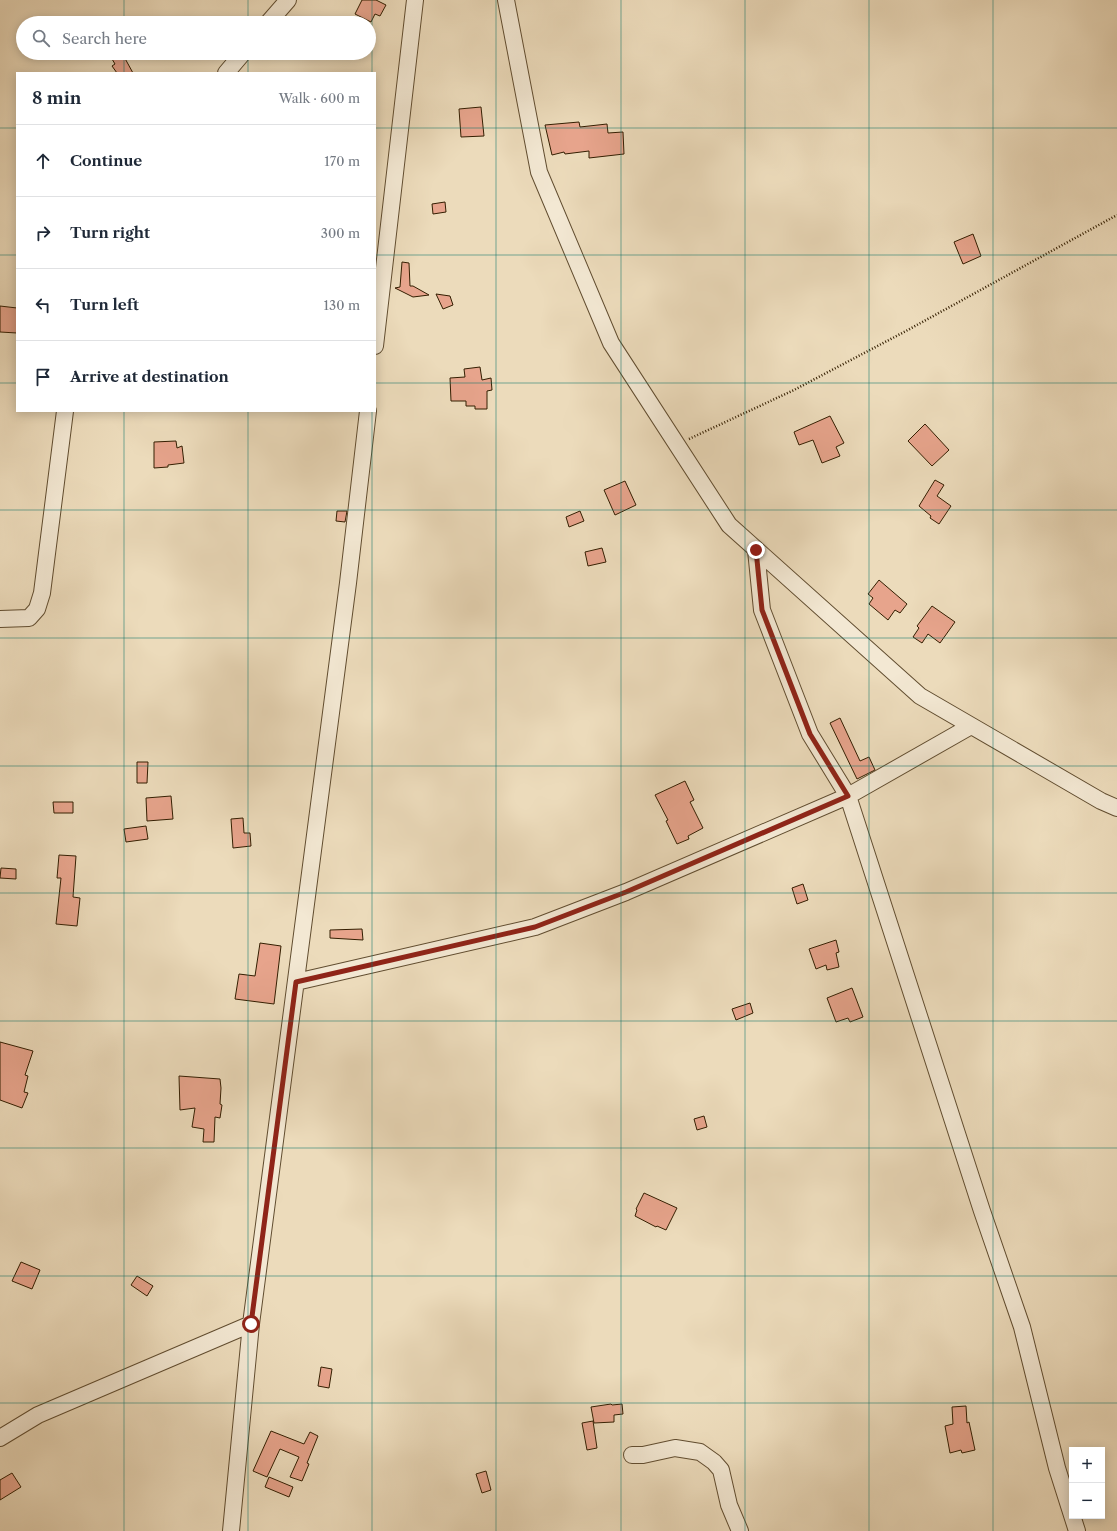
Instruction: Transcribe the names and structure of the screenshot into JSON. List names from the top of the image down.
{
  "page": {
    "search": "Search here",
    "heading": ["8 min", "Walk · 600 m"],
    "list": [
      ["Continue", "170 m"],
      ["Turn right", "300 m"],
      ["Turn left", "130 m"],
      "Arrive at destination"
    ],
    "map_buttons": ["+", "−"]
  }
}
